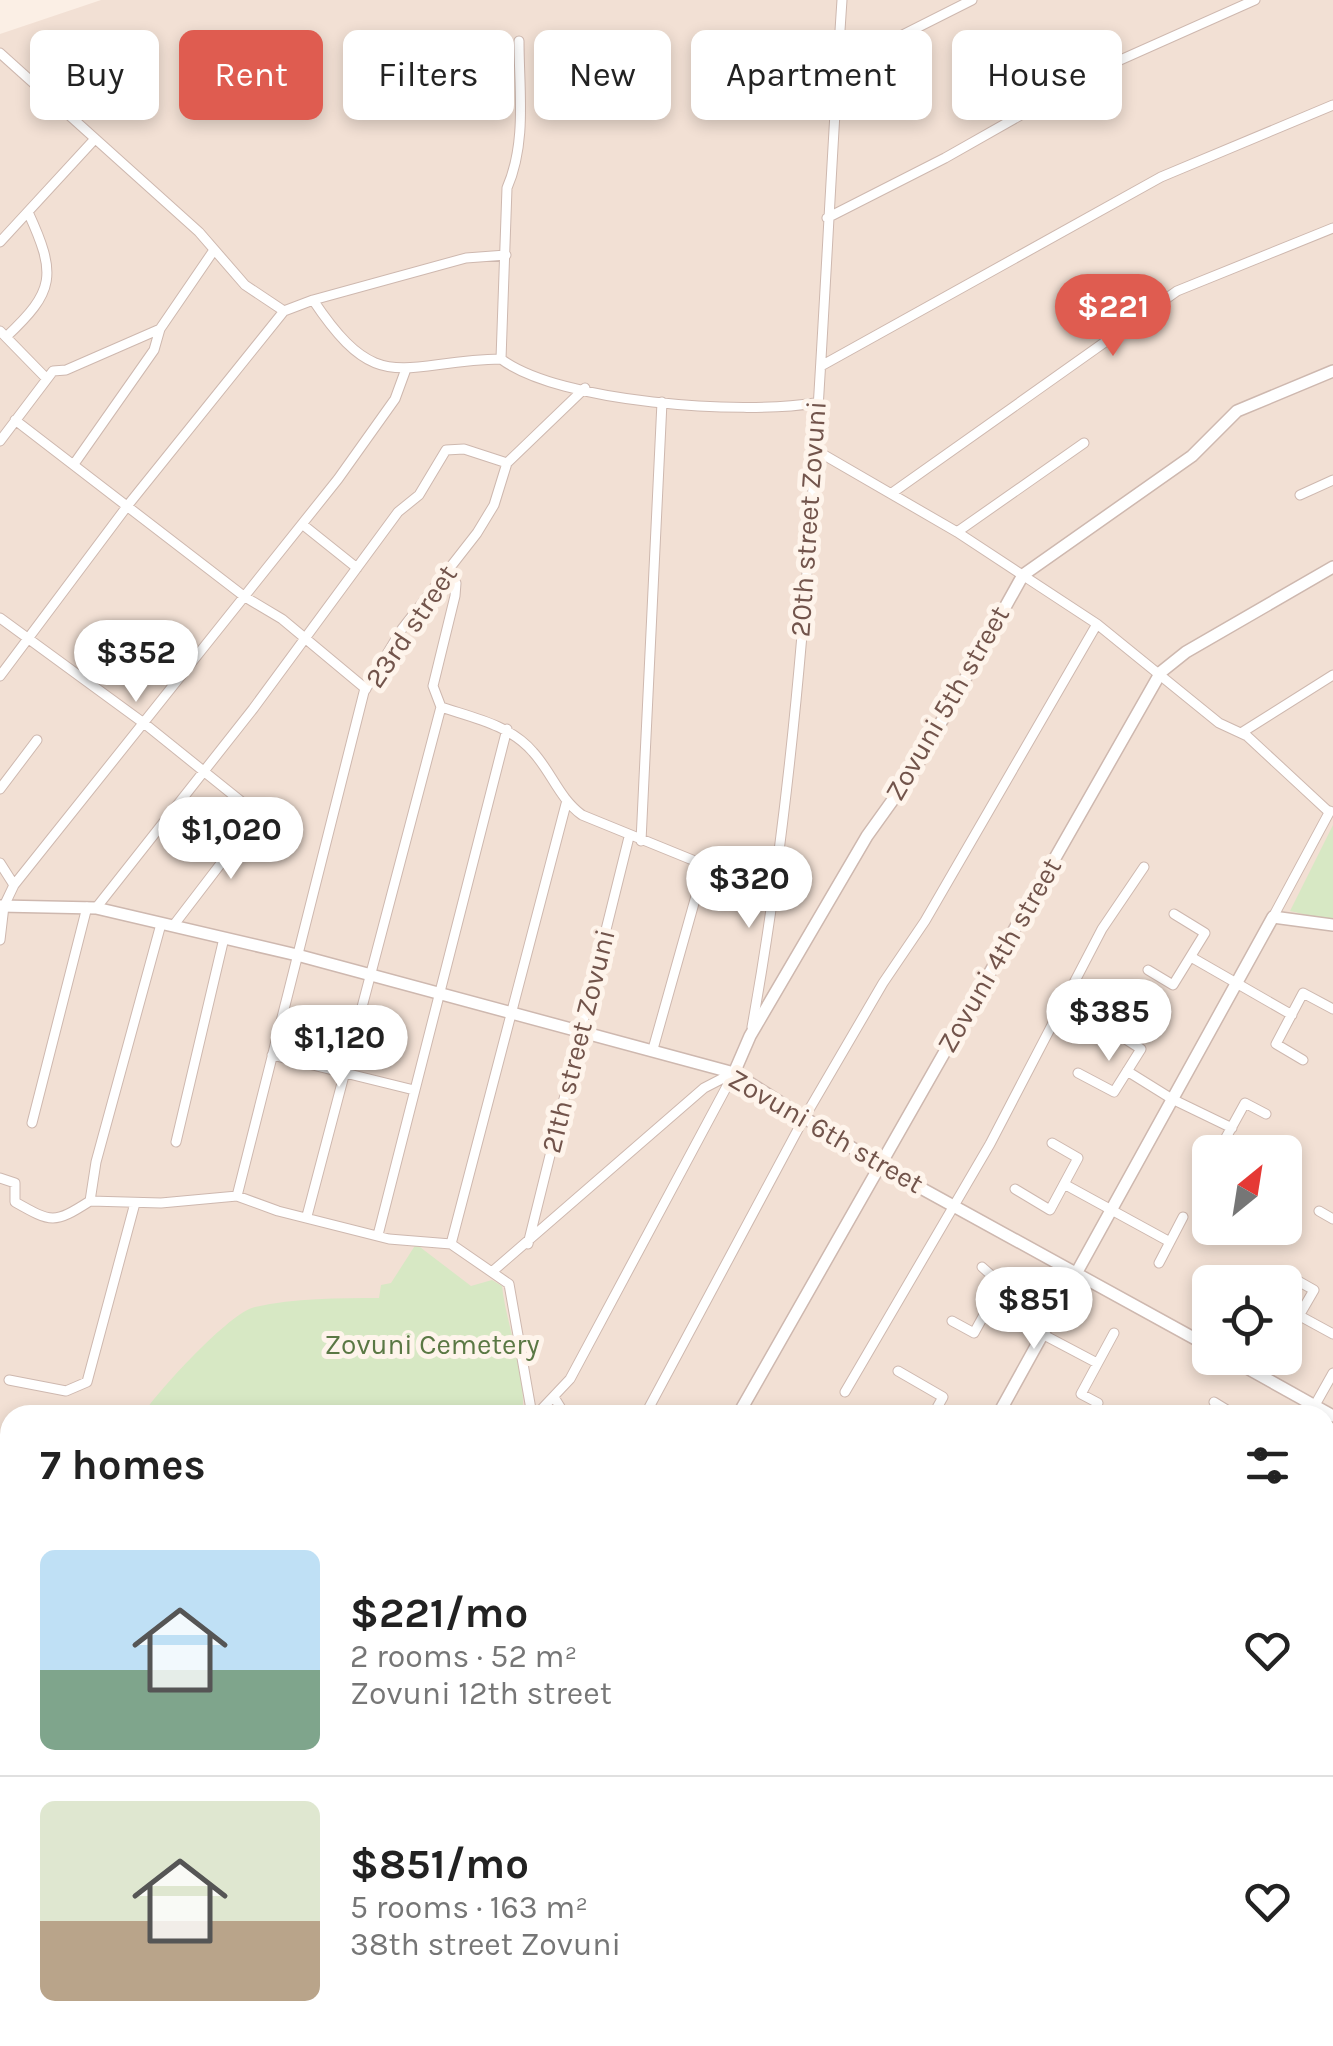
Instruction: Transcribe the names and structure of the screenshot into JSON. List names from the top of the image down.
{
  "streets": {
    "street": [
      "20th street Zovuni",
      "23rd street",
      "Zovuni 5th street",
      "Zovuni 4th street",
      "21th street Zovuni",
      "Zovuni 6th street"
    ]
  },
  "crossings": [
    ["20th street Zovuni", "Zovuni 5th street"],
    ["23rd street", "Zovuni 6th street"],
    ["Zovuni 5th street", "Zovuni 6th street"],
    ["Zovuni 4th street", "Zovuni 6th street"],
    ["21th street Zovuni", "Zovuni 6th street"]
  ],
  "parks": ["Zovuni Cemetery"],
  "north": "top right",
  "page": {
    "chip": [
      "Buy",
      "Rent",
      "Filters",
      "New",
      "Apartment",
      "House"
    ],
    "price": [
      "$221",
      "$352",
      "$1,020",
      "$320",
      "$385",
      "$1,120",
      "$851"
    ],
    "heading": "7 homes",
    "list": [
      {
        "name": "$221/mo",
        "note": "2 rooms · 52 m² · Zovuni 12th street"
      },
      {
        "name": "$851/mo",
        "note": "5 rooms · 163 m² · 38th street Zovuni"
      }
    ]
  }
}
